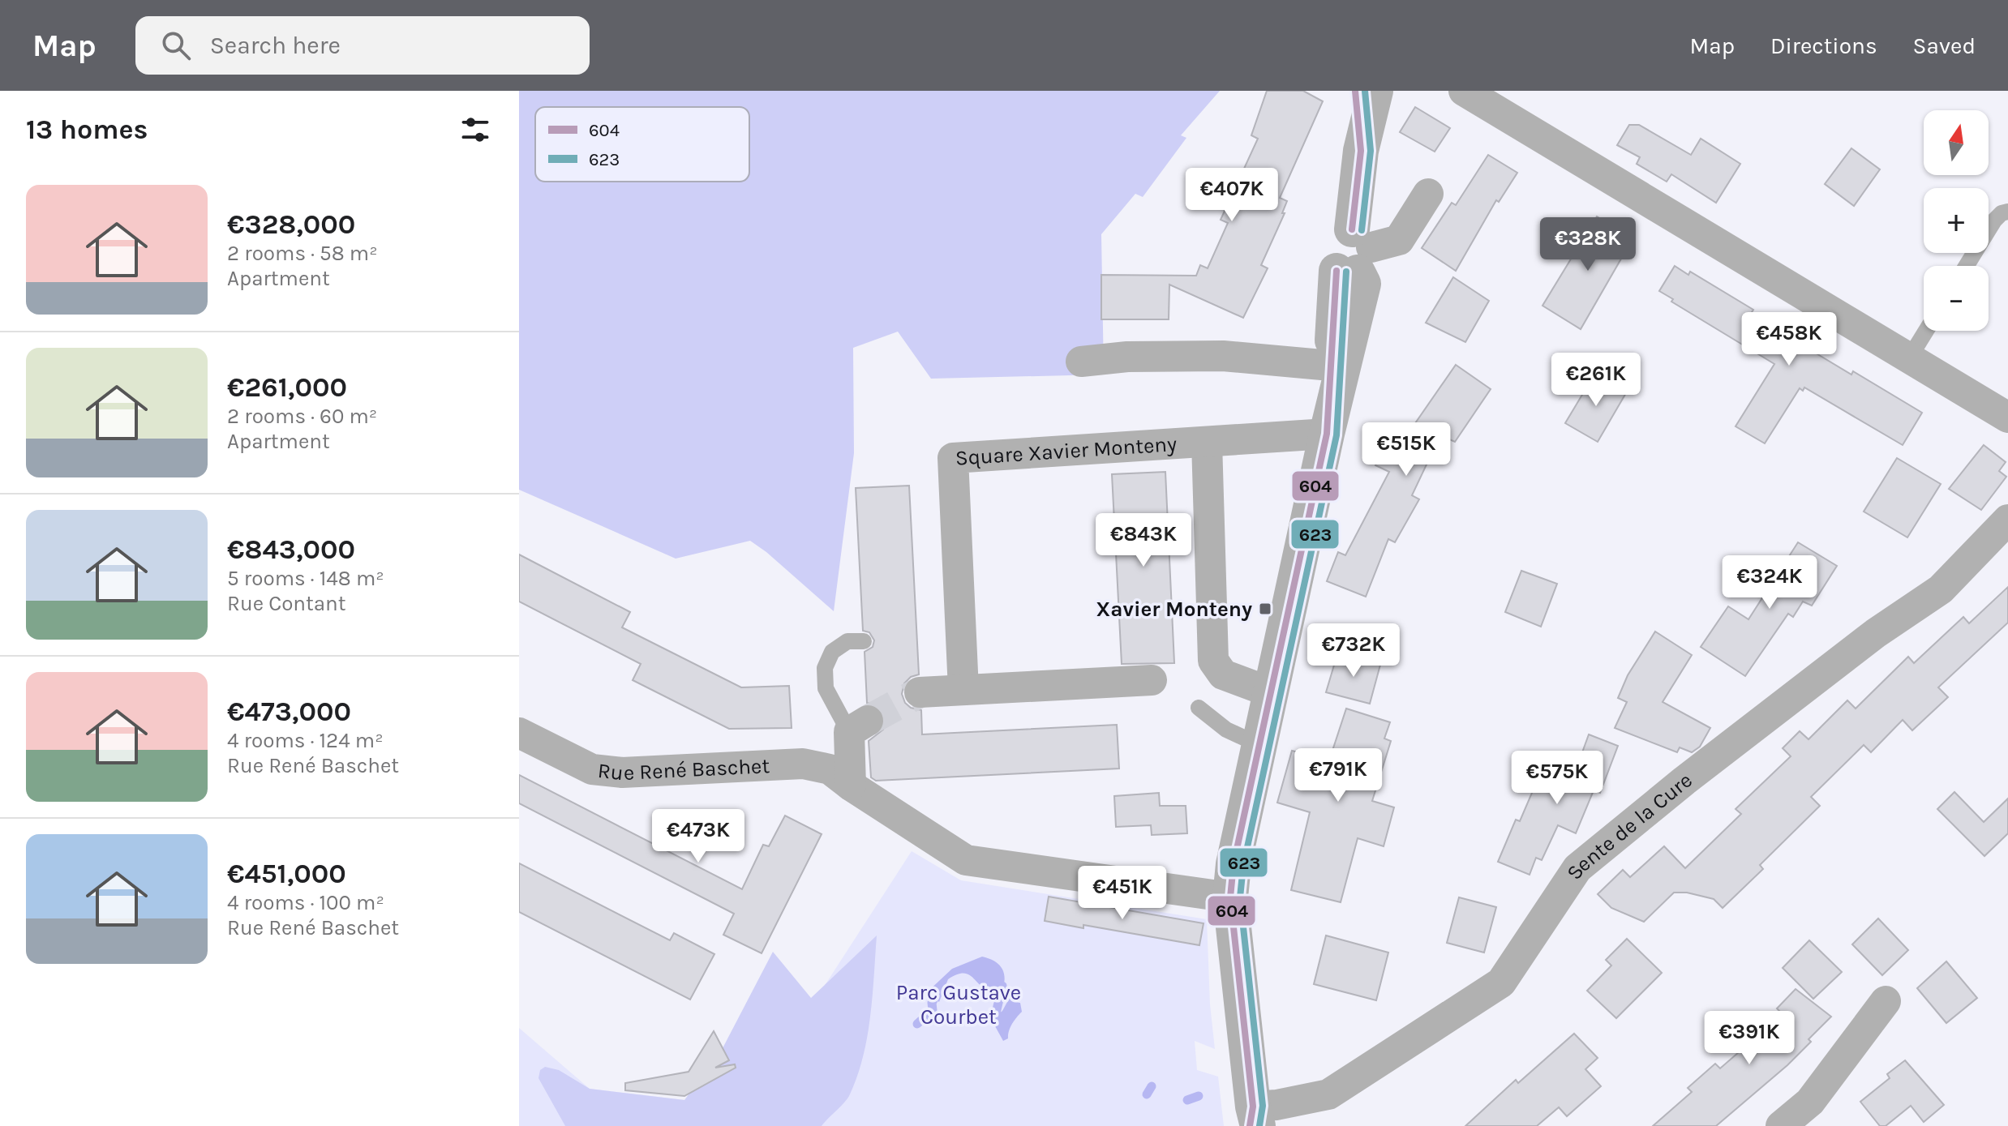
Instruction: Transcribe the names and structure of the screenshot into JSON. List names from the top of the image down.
{
  "streets": {
    "street": ["Square Xavier Monteny", "Rue René Baschet", "Sente de la Cure"]
  },
  "parks": ["Parc Gustave Courbet"],
  "places": {
    "transit": ["Xavier Monteny"]
  },
  "lines": ["transit line 604", "transit line 623"],
  "legend": ["604", "623"],
  "north": "top",
  "page": {
    "header": "Map",
    "search": "Search here",
    "nav": ["Map", "Directions", "Saved"],
    "heading": "13 homes",
    "map_buttons": ["+", "−"],
    "price": [
      "€407K",
      "€328K",
      "€458K",
      "€261K",
      "€515K",
      "€843K",
      "€324K",
      "€732K",
      "€791K",
      "€575K",
      "€473K",
      "€451K",
      "€391K"
    ],
    "list": [
      {
        "name": "€328,000",
        "note": "2 rooms · 58 m² · Apartment"
      },
      {
        "name": "€261,000",
        "note": "2 rooms · 60 m² · Apartment"
      },
      {
        "name": "€843,000",
        "note": "5 rooms · 148 m² · Rue Contant"
      },
      {
        "name": "€473,000",
        "note": "4 rooms · 124 m² · Rue René Baschet"
      },
      {
        "name": "€451,000",
        "note": "4 rooms · 100 m² · Rue René Baschet"
      }
    ]
  }
}
